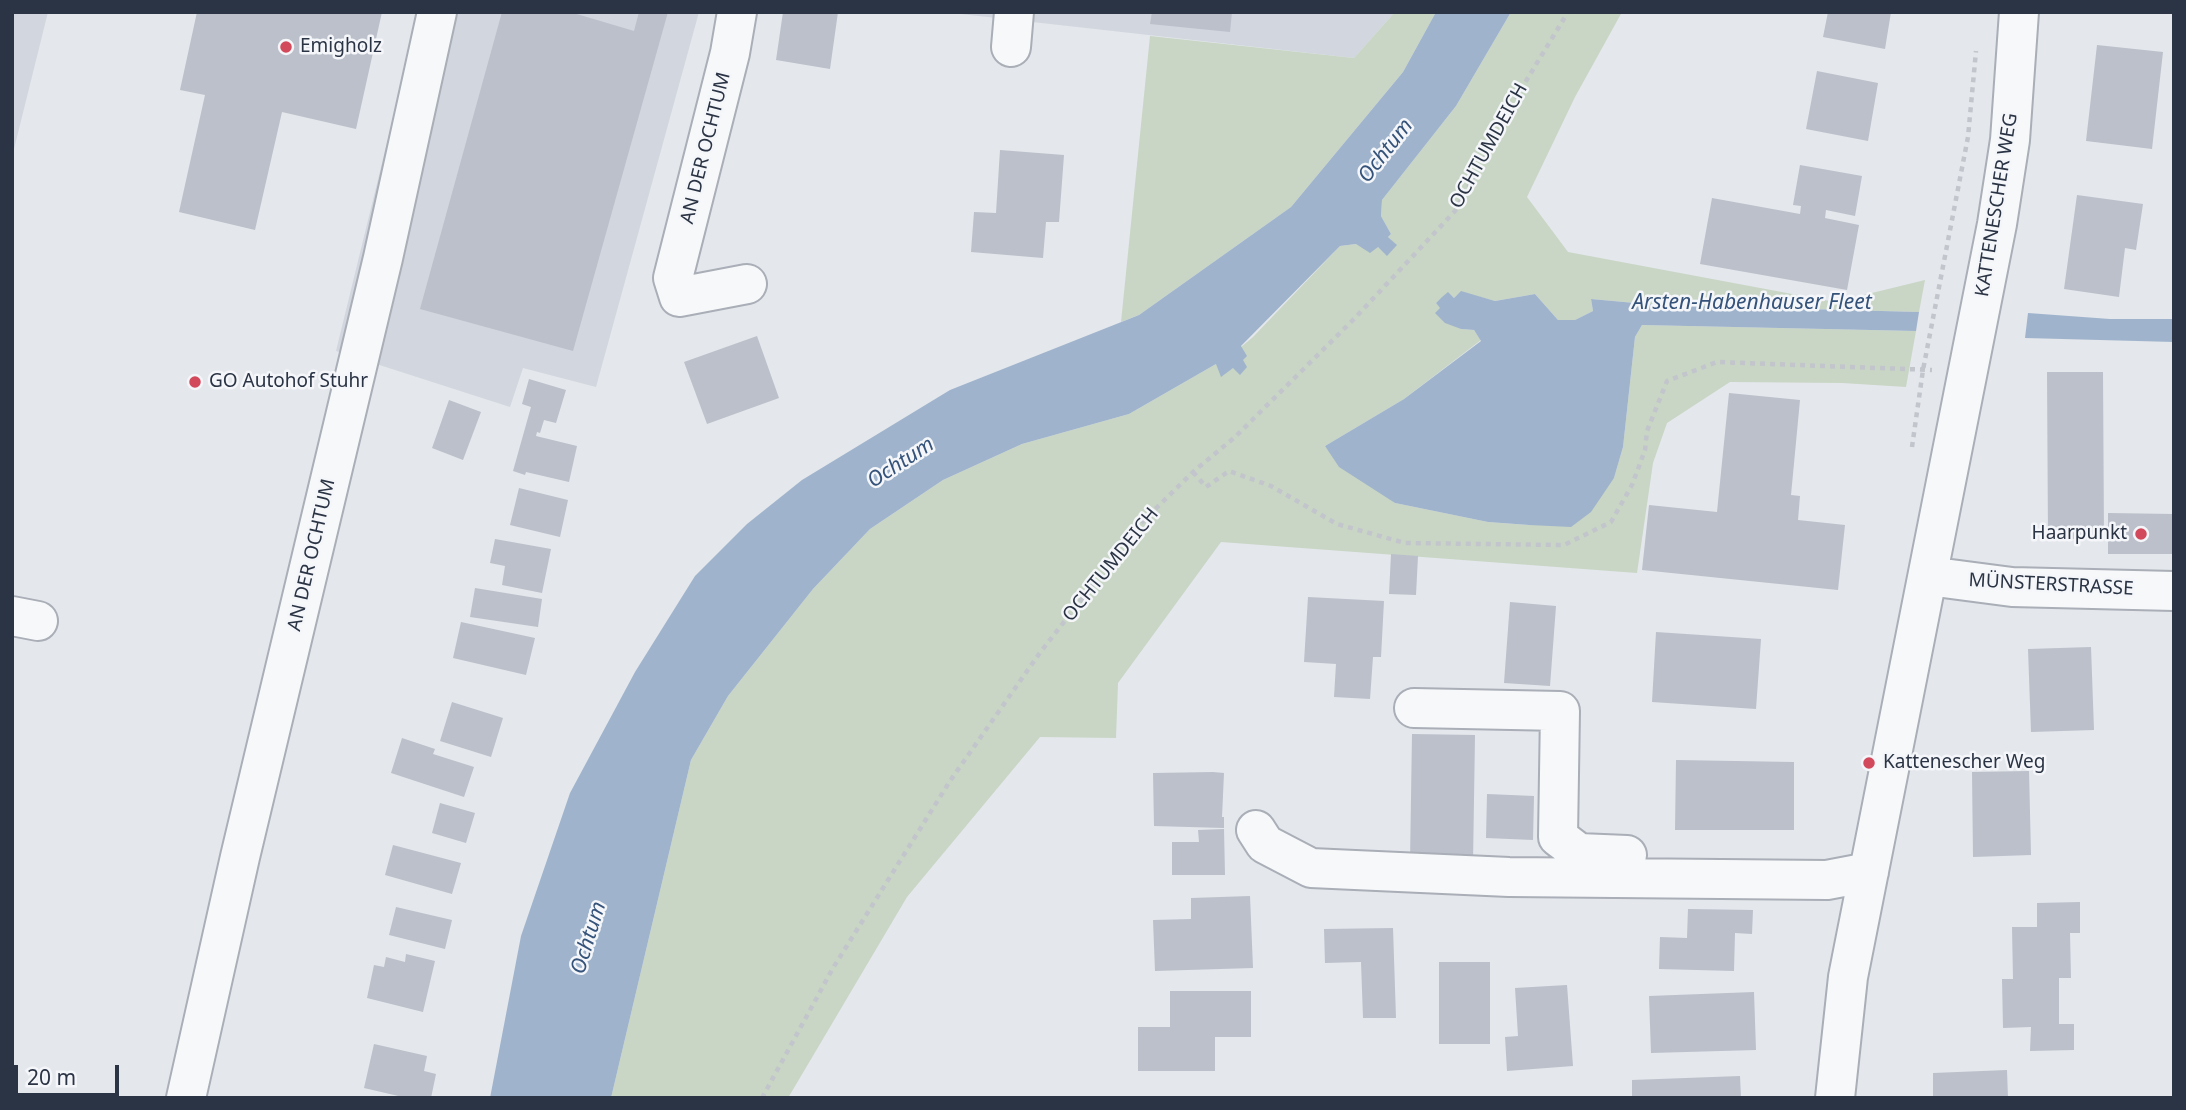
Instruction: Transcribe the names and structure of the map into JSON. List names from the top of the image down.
{
  "streets": {
    "street": ["AN DER OCHTUM", "KATTENESCHER WEG", "MÜNSTERSTRASSE"],
    "path": ["OCHTUMDEICH"]
  },
  "crossings": [
    ["KATTENESCHER WEG", "MÜNSTERSTRASSE"]
  ],
  "water": ["Ochtum", "Arsten-Habenhauser Fleet"],
  "places": [
    "Emigholz",
    "GO Autohof Stuhr",
    "Haarpunkt",
    "Kattenescher Weg"
  ],
  "scale_bar": "20 m"
}
